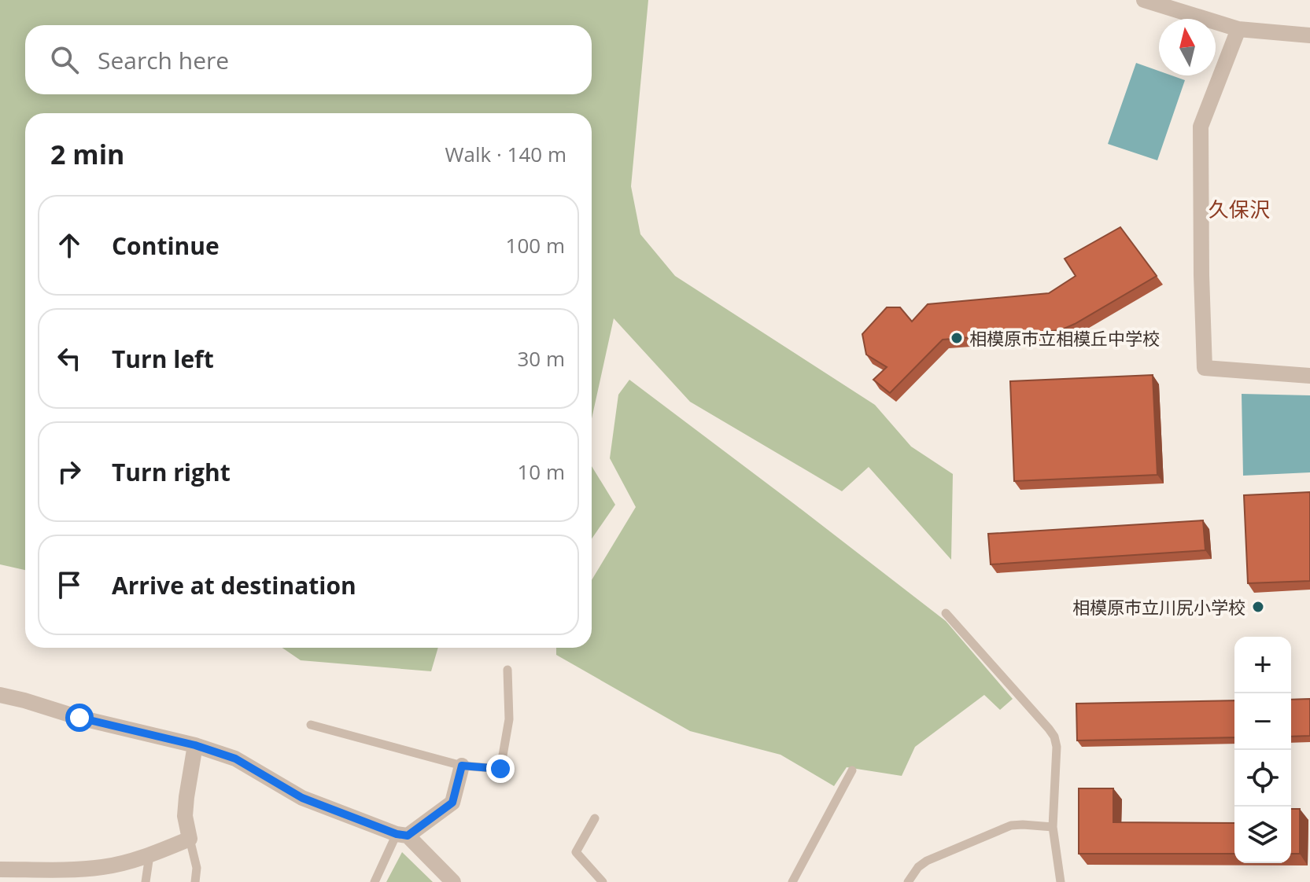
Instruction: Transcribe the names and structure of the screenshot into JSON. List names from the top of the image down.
{
  "districts": ["久保沢"],
  "places": ["相模原市立相模丘中学校", "相模原市立川尻小学校"],
  "north": "top",
  "page": {
    "search": "Search here",
    "heading": ["2 min", "Walk · 140 m"],
    "list": [
      ["Continue", "100 m"],
      ["Turn left", "30 m"],
      ["Turn right", "10 m"],
      "Arrive at destination"
    ],
    "map_buttons": ["+", "−"]
  }
}
